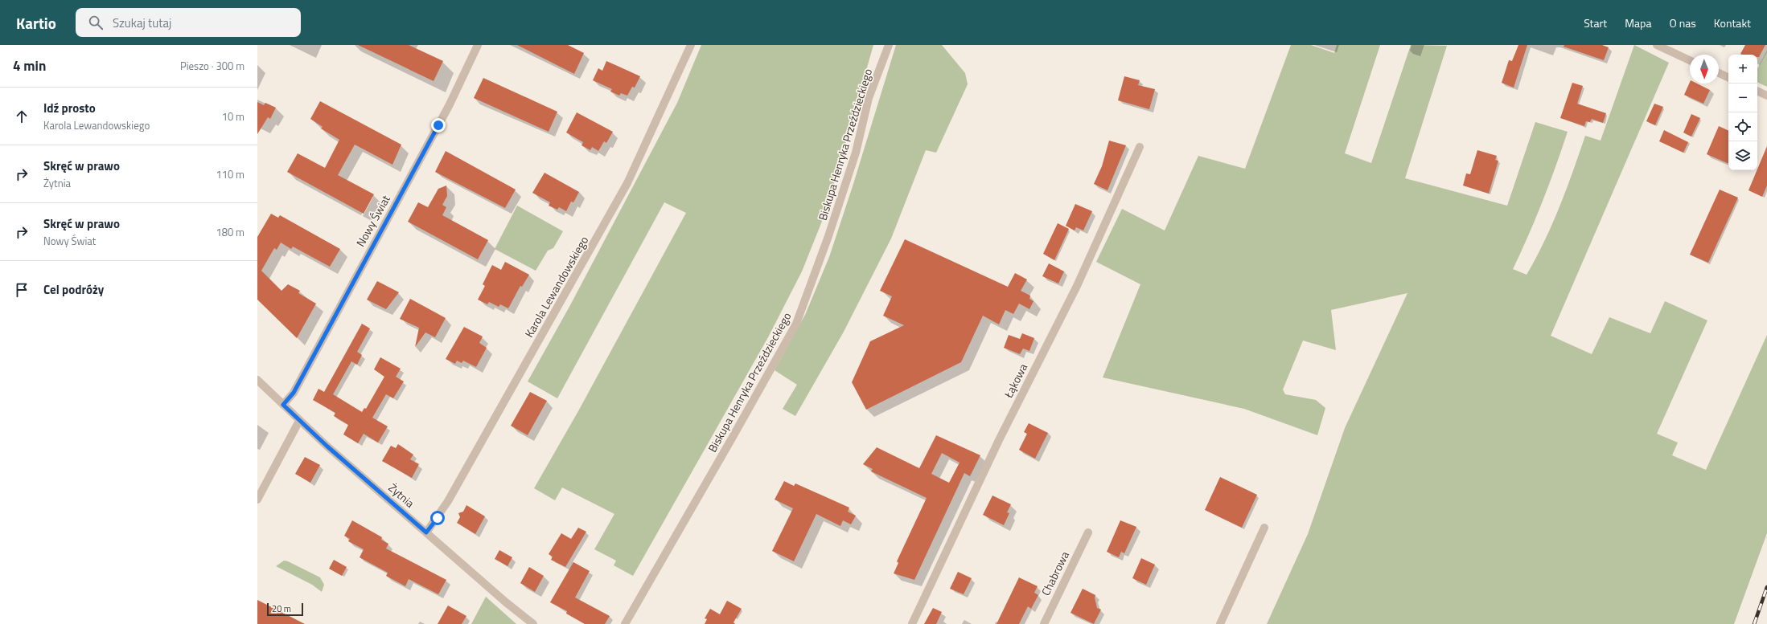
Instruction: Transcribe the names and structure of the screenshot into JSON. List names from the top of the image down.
{
  "streets": {
    "street": [
      "Biskupa Henryka Przeździeckiego",
      "Nowy Świat",
      "Karola Lewandowskiego",
      "Łąkowa",
      "Żytnia",
      "Chabrowa"
    ]
  },
  "crossings": [
    ["Nowy Świat", "Żytnia"],
    ["Karola Lewandowskiego", "Żytnia"]
  ],
  "scale_bar": "20 m",
  "north": "bottom",
  "page": {
    "header": "Kartio",
    "search": "Szukaj tutaj",
    "nav": [
      "Start",
      "Mapa",
      "O nas",
      "Kontakt"
    ],
    "heading": ["4 min", "Pieszo · 300 m"],
    "map_buttons": ["+", "−"],
    "list": [
      ["Idź prosto", "Karola Lewandowskiego", "10 m"],
      ["Skręć w prawo", "Żytnia", "110 m"],
      ["Skręć w prawo", "Nowy Świat", "180 m"],
      "Cel podróży"
    ],
    "scale": "20 m"
  }
}
